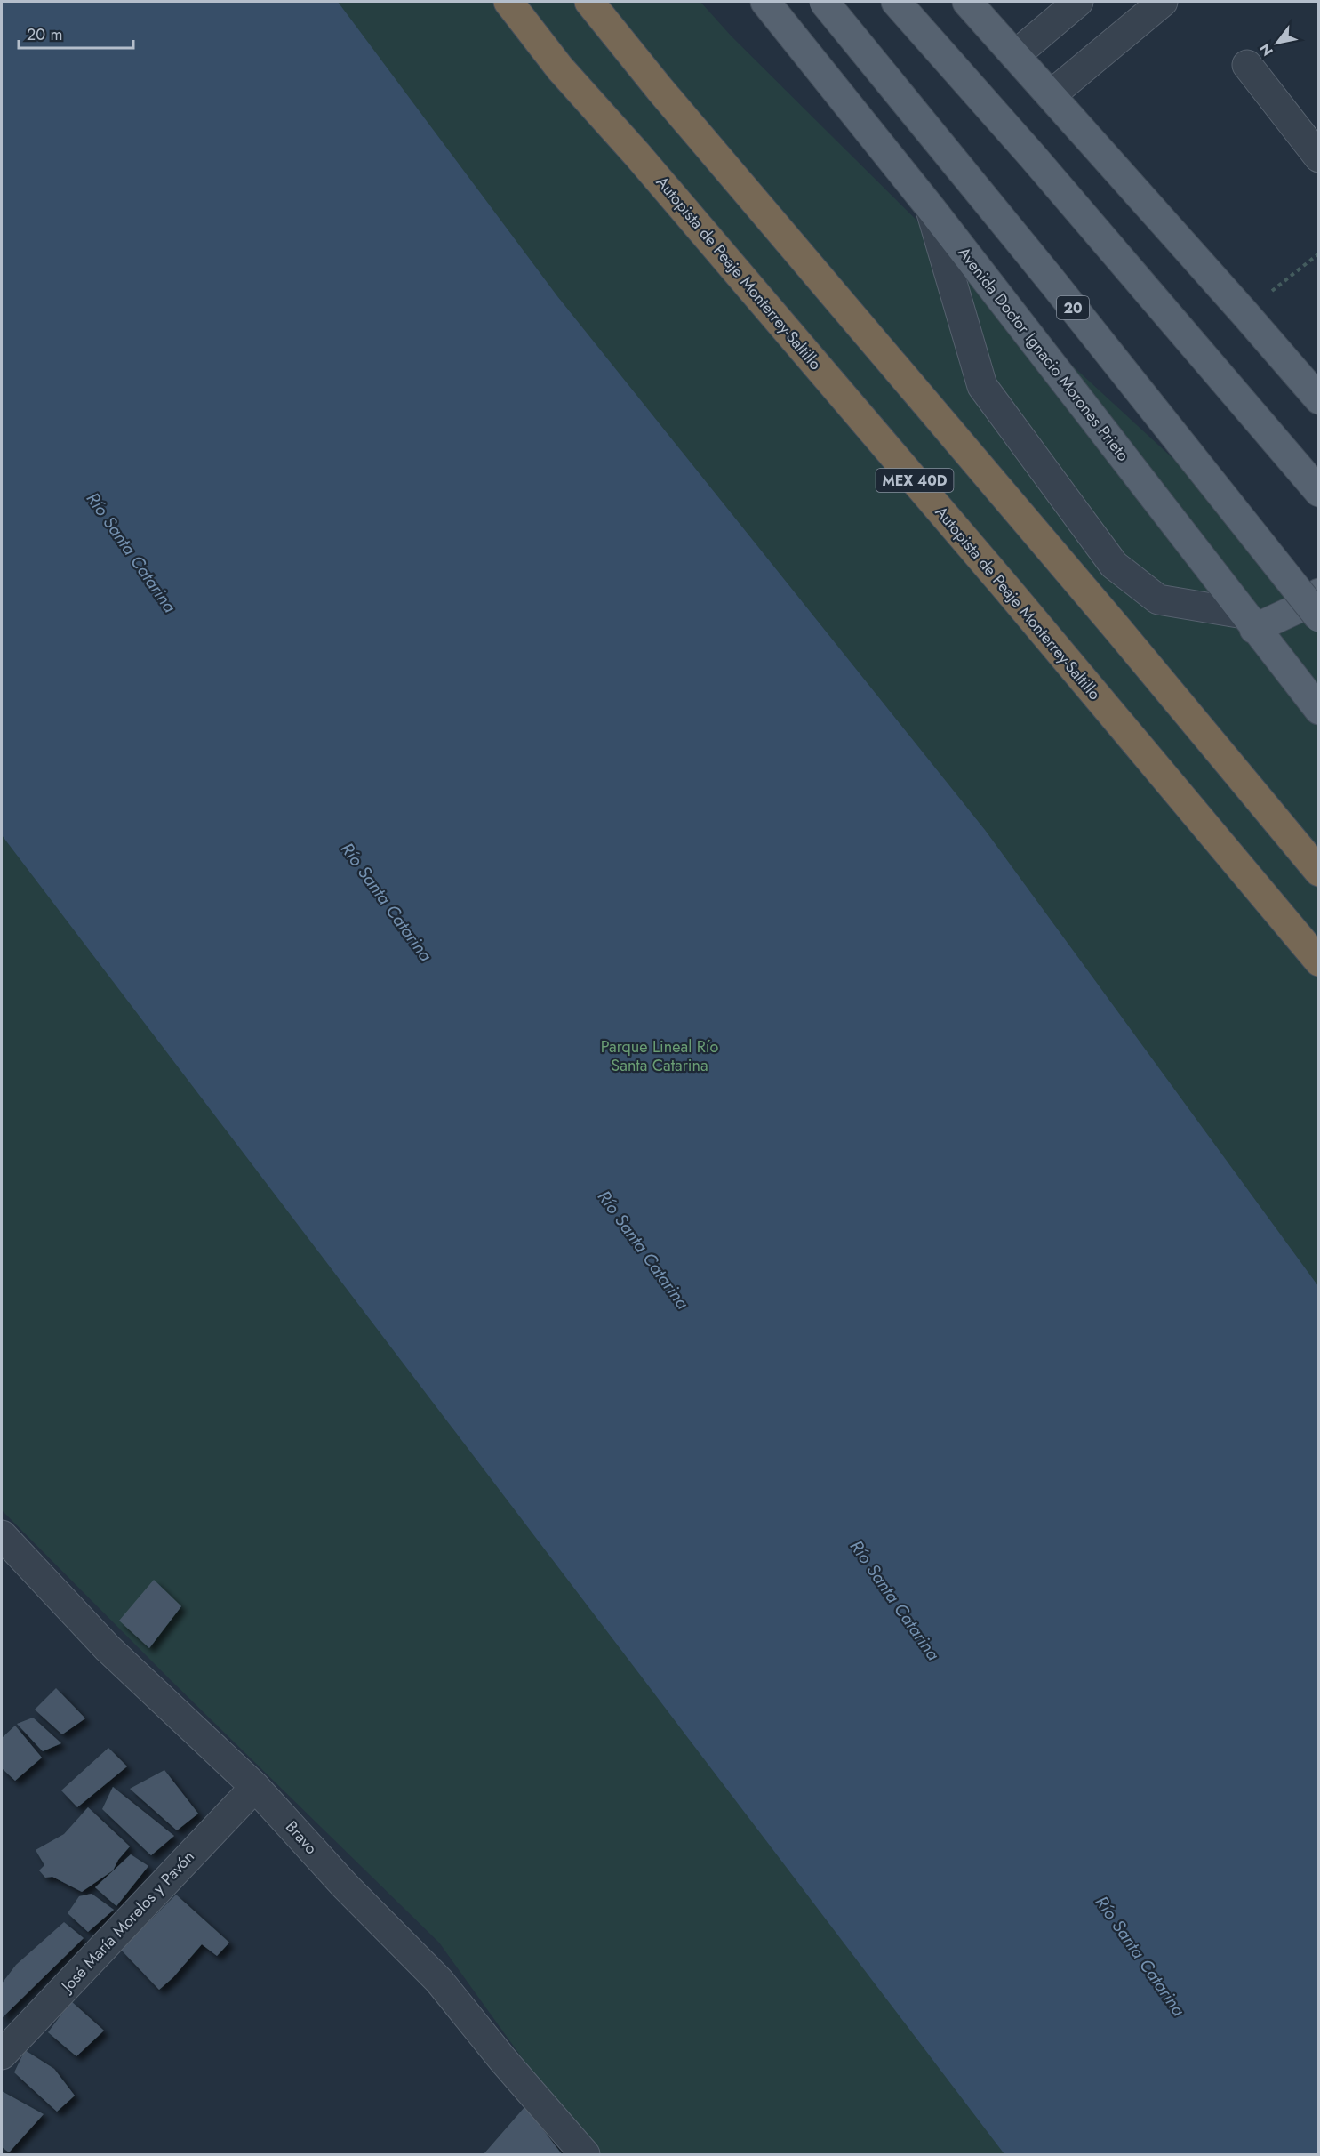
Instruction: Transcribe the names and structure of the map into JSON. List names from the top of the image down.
{
  "streets": {
    "highway": ["Autopista de Peaje Monterrey-Saltillo", "MEX 40D"],
    "main road": ["20", "Avenida Doctor Ignacio Morones Prieto"],
    "street": ["Bravo", "José María Morelos y Pavón"]
  },
  "crossings": [
    ["Bravo", "José María Morelos y Pavón"]
  ],
  "water": ["Río Santa Catarina"],
  "parks": ["Parque Lineal Río Santa Catarina"],
  "scale_bar": "20 m",
  "north": "bottom left"
}
